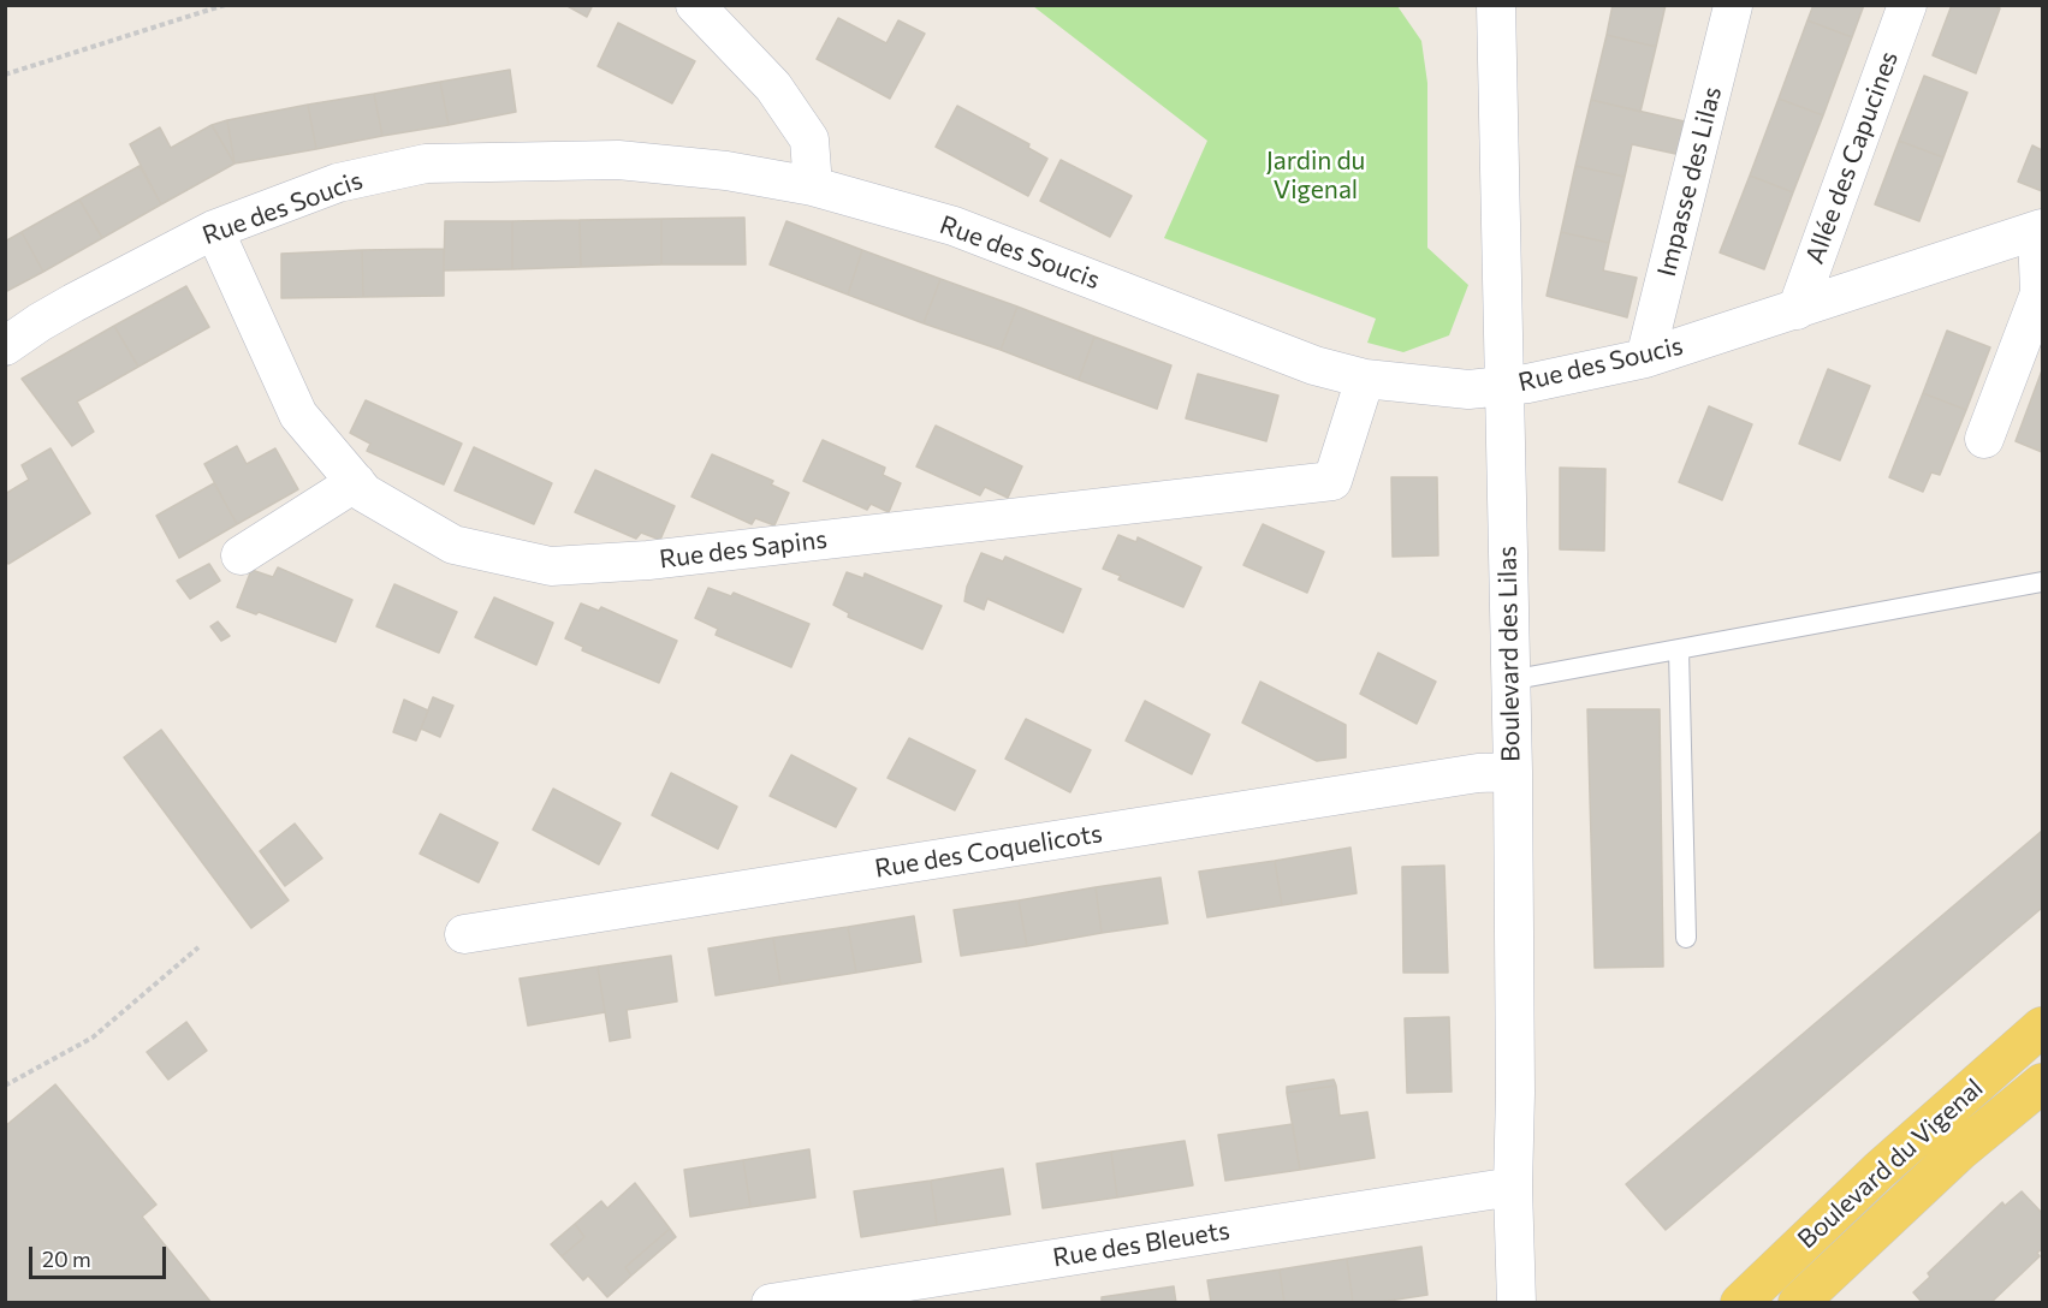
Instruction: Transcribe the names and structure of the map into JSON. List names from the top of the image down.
{
  "streets": {
    "main road": ["Boulevard du Vigenal"],
    "street": [
      "Allée des Capucines",
      "Impasse des Lilas",
      "Rue des Soucis",
      "Rue des Sapins",
      "Boulevard des Lilas",
      "Rue des Coquelicots",
      "Rue des Bleuets"
    ]
  },
  "crossings": [
    ["Allée des Capucines", "Rue des Soucis"],
    ["Impasse des Lilas", "Rue des Soucis"],
    ["Rue des Soucis", "Rue des Sapins"],
    ["Rue des Soucis", "Boulevard des Lilas"],
    ["Boulevard des Lilas", "Rue des Coquelicots"],
    ["Boulevard des Lilas", "Rue des Bleuets"]
  ],
  "parks": ["Jardin du Vigenal"],
  "scale_bar": "20 m"
}
